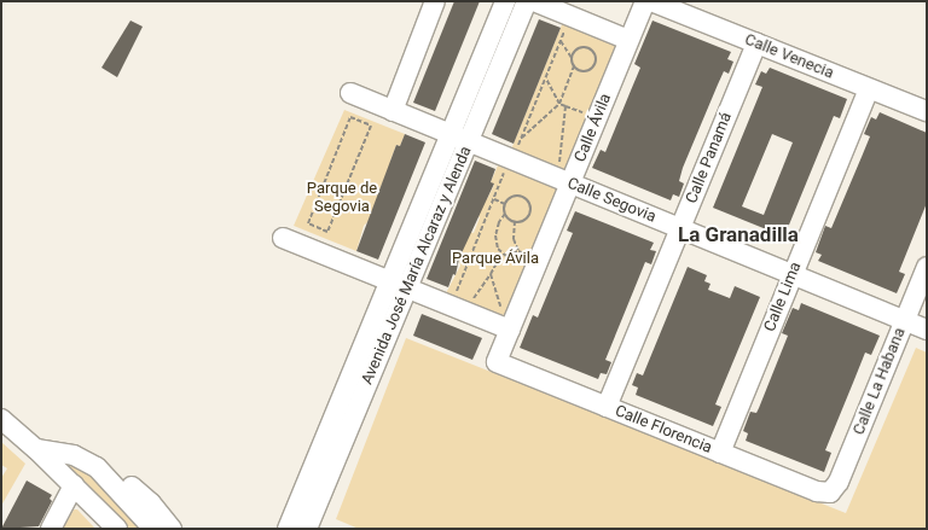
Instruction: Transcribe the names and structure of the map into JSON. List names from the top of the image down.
{
  "streets": {
    "street": [
      "Calle Venecia",
      "Calle Ávila",
      "Calle Panamá",
      "Calle Segovia",
      "Avenida José María Alcaraz y Alenda",
      "Calle Lima",
      "Calle La Habana",
      "Calle Florencia"
    ]
  },
  "crossings": [
    ["Calle Venecia", "Calle Panamá"],
    ["Calle Venecia", "Calle Lima"],
    ["Calle Ávila", "Calle Segovia"],
    ["Calle Ávila", "Calle Florencia"],
    ["Calle Panamá", "Calle Segovia"],
    ["Calle Panamá", "Calle Florencia"],
    ["Calle Segovia", "Avenida José María Alcaraz y Alenda"],
    ["Calle Segovia", "Calle Lima"],
    ["Calle Segovia", "Calle La Habana"],
    ["Calle Lima", "Calle Florencia"],
    ["Calle La Habana", "Calle Florencia"]
  ],
  "districts": ["La Granadilla"],
  "parks": ["Parque de Segovia", "Parque Ávila"]
}
